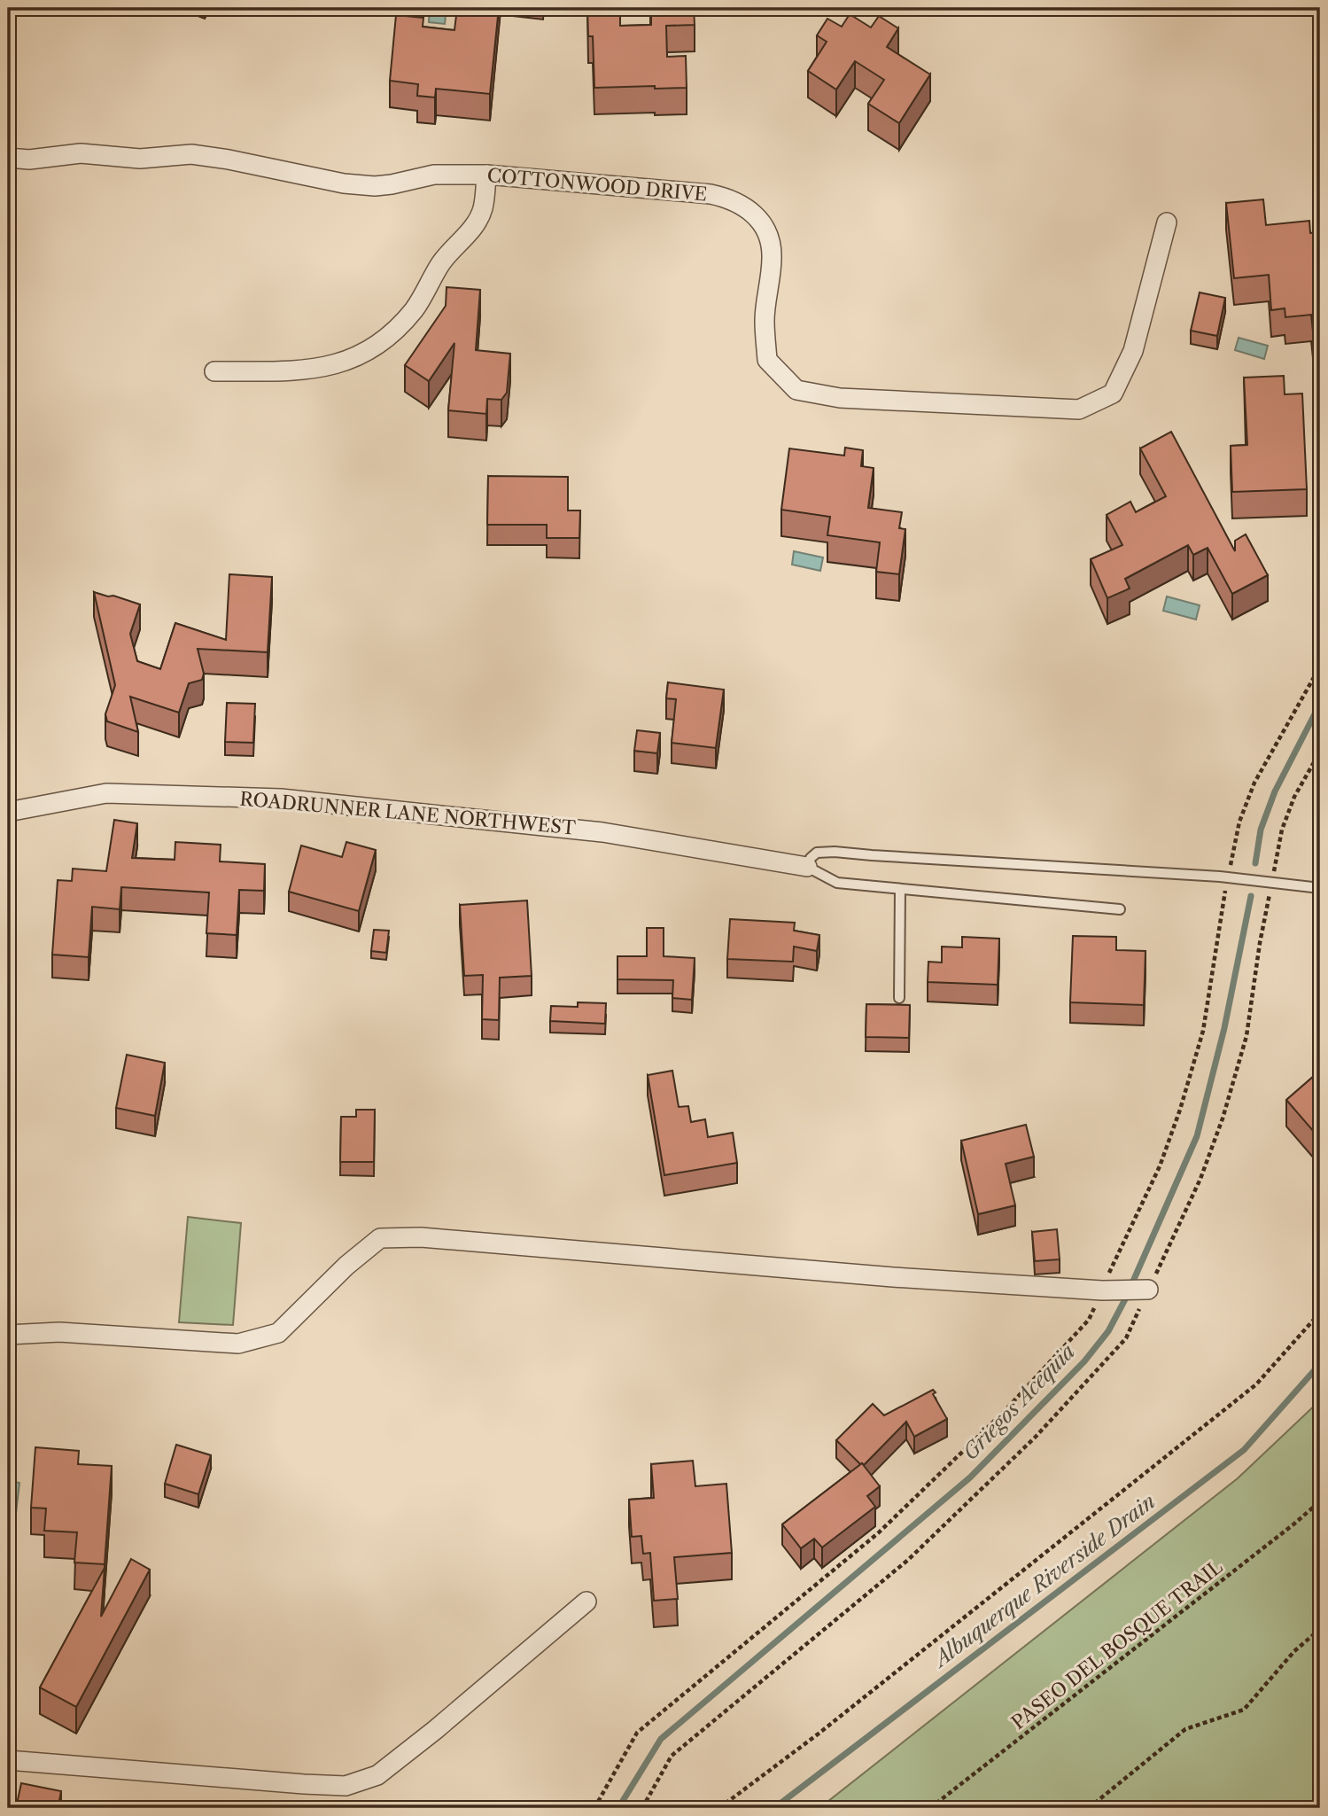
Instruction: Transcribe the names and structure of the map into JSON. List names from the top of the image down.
{
  "streets": {
    "street": ["COTTONWOOD DRIVE", "ROADRUNNER LANE NORTHWEST"],
    "path": ["PASEO DEL BOSQUE TRAIL"]
  },
  "water": ["Griegos Acequia", "Albuquerque Riverside Drain"]
}
